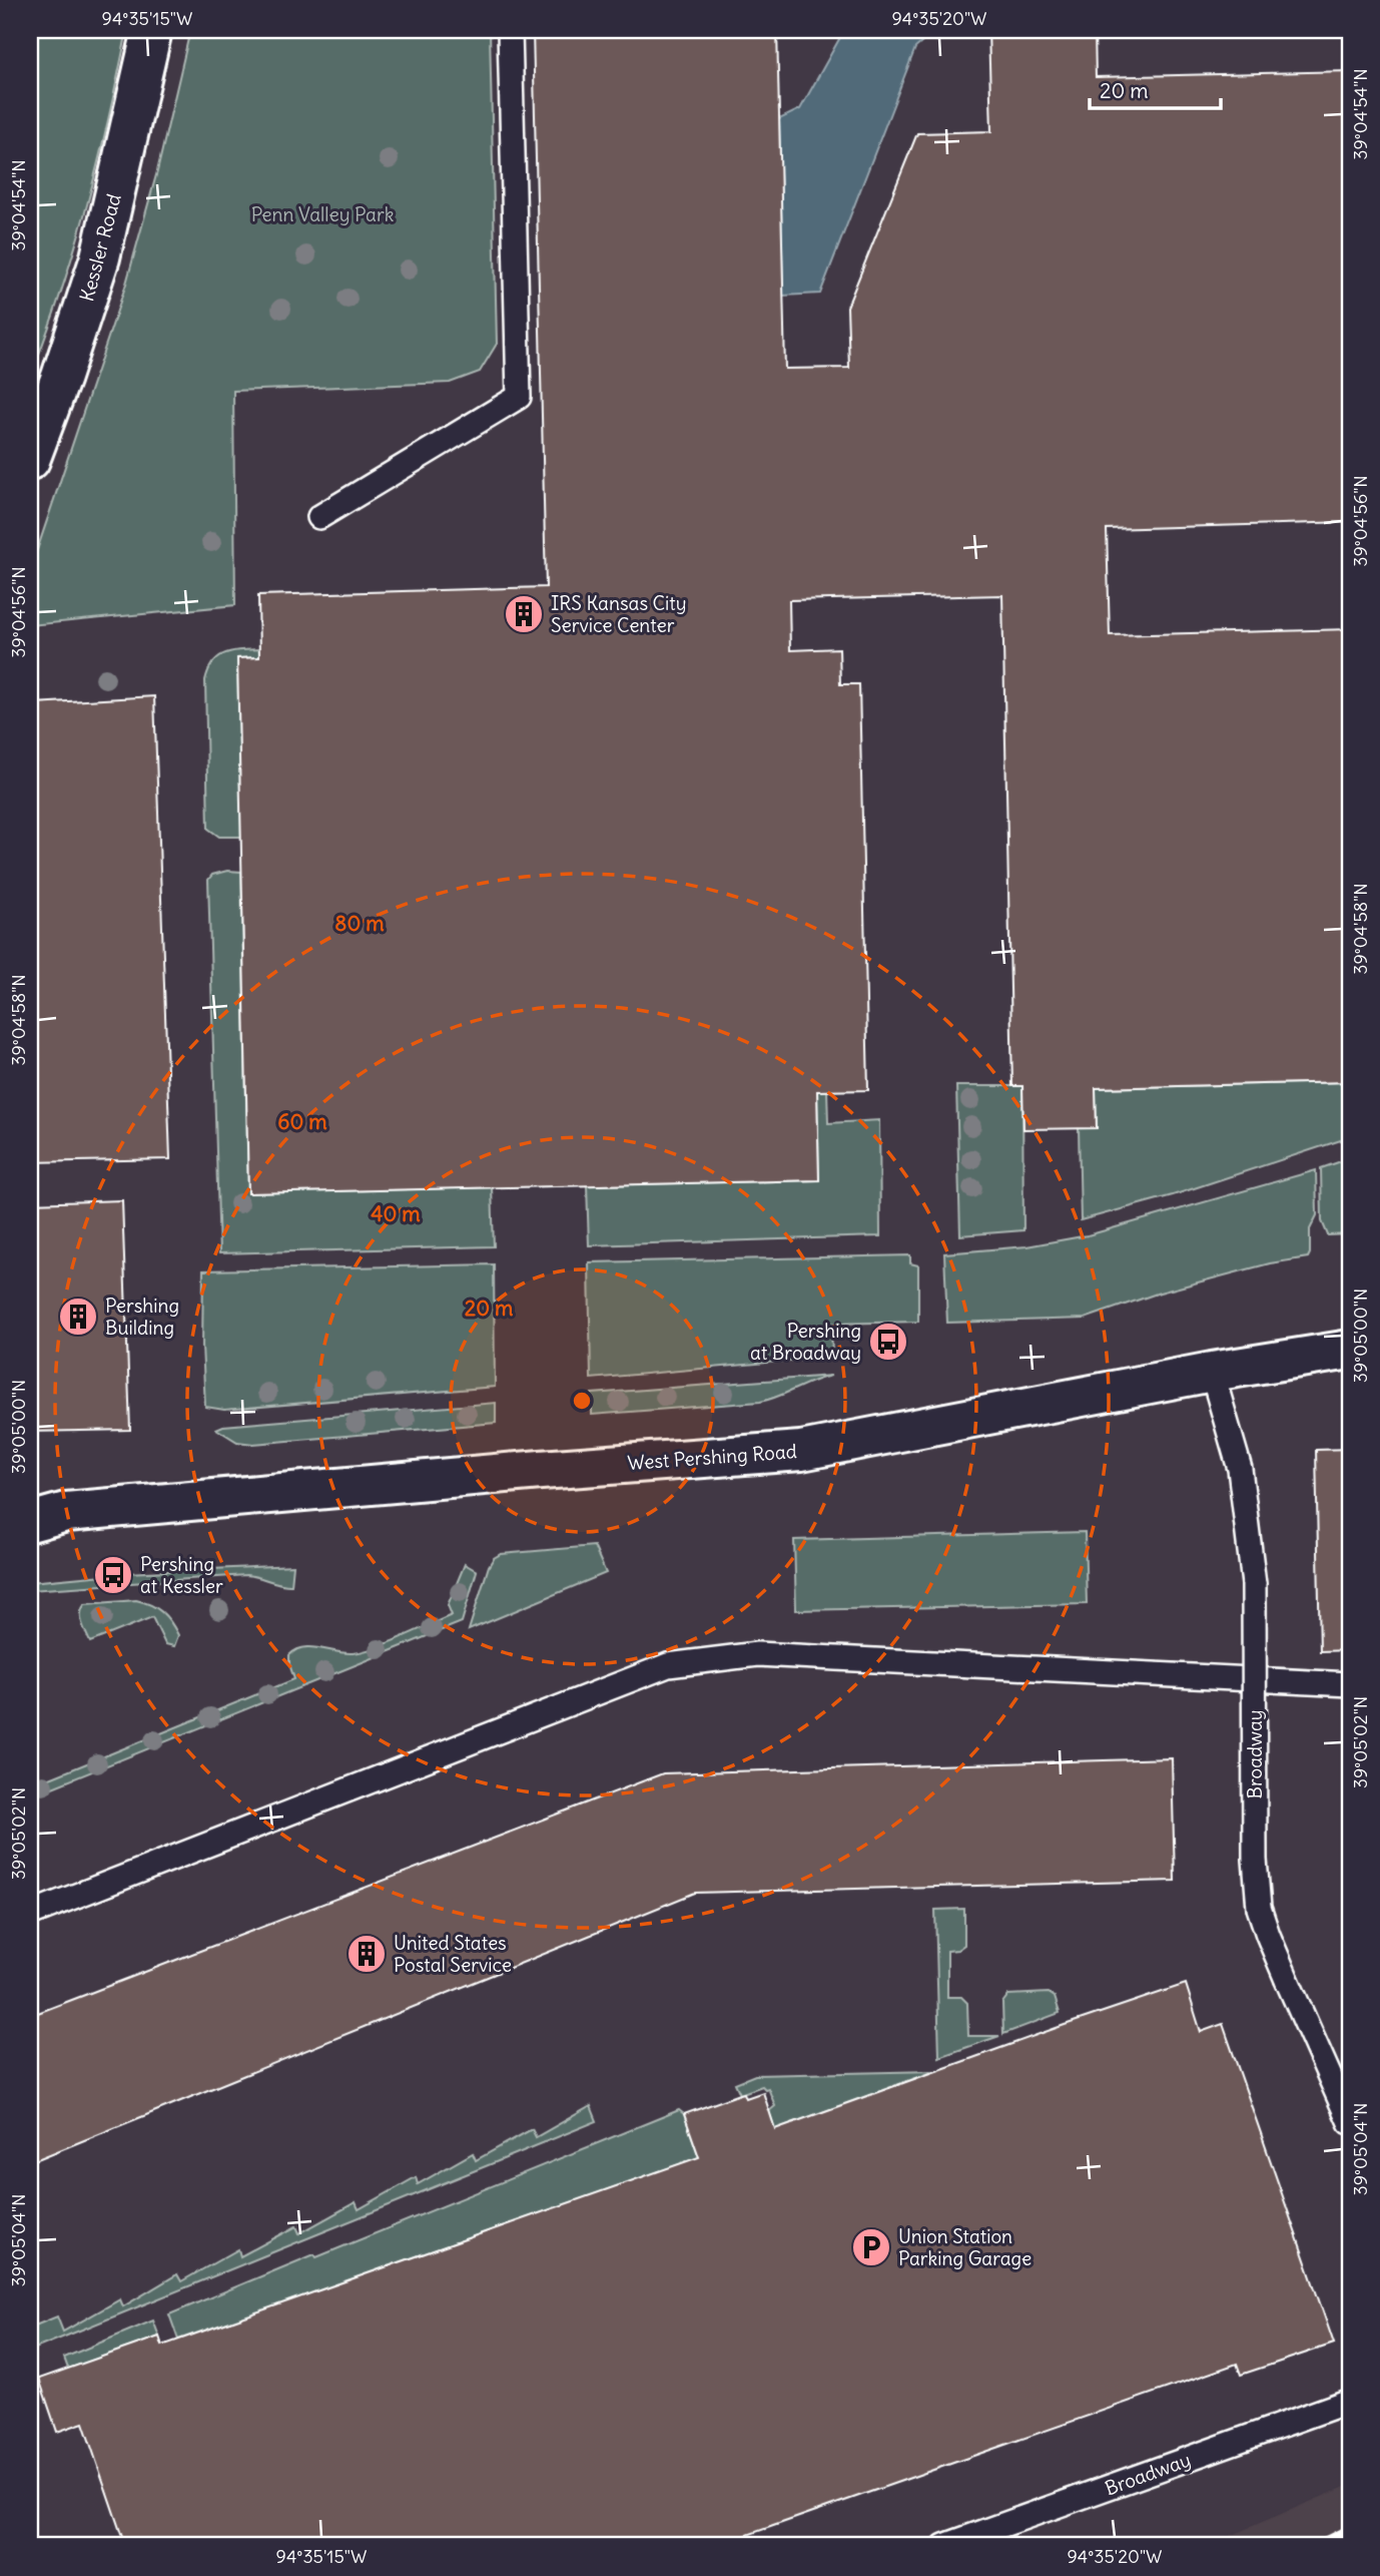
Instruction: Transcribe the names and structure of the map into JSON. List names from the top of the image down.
{
  "streets": {
    "main road": ["Kessler Road", "West Pershing Road"],
    "lane": ["Broadway"]
  },
  "crossings": [
    ["West Pershing Road", "Broadway"]
  ],
  "parks": ["Penn Valley Park"],
  "places": {
    "building": ["IRS Kansas City Service Center", "Pershing Building", "United States Postal Service"],
    "bus stop": ["Pershing at Broadway", "Pershing at Kessler"],
    "parking": ["Union Station Parking Garage"]
  },
  "scale_bar": "20 m",
  "coordinates": [
    "94°35'15\"W",
    "94°35'20\"W",
    "39°04'54\"N",
    "39°04'56\"N",
    "39°04'58\"N",
    "39°05'00\"N",
    "39°05'02\"N",
    "39°05'04\"N"
  ],
  "rings": [
    "80 m",
    "60 m",
    "40 m",
    "20 m"
  ]
}
